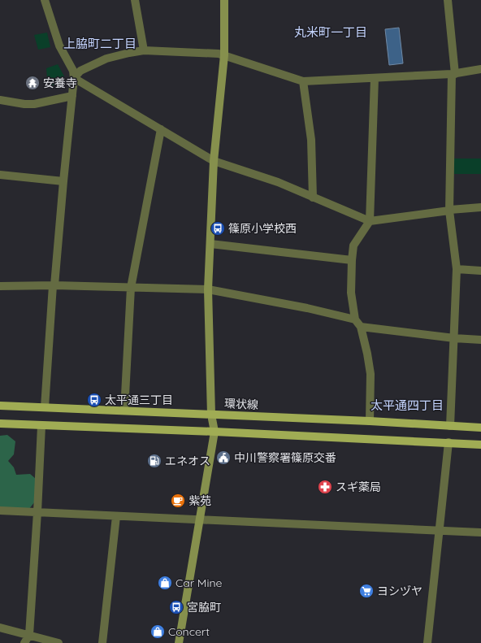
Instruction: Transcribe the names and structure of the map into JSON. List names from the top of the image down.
{
  "streets": {
    "main road": ["環状線"]
  },
  "districts": ["丸米町一丁目", "上脇町二丁目", "太平通四丁目"],
  "places": {
    "temple": ["安養寺"],
    "bus stop": ["篠原小学校西", "太平通三丁目", "宮脇町"],
    "public building": ["中川警察署篠原交番"],
    "fuel station": ["エネオス"],
    "pharmacy": ["スギ薬局"],
    "cafe": ["紫苑"],
    "shop": ["Car Mine", "Concert"],
    "supermarket": ["ヨシヅヤ"]
  }
}
